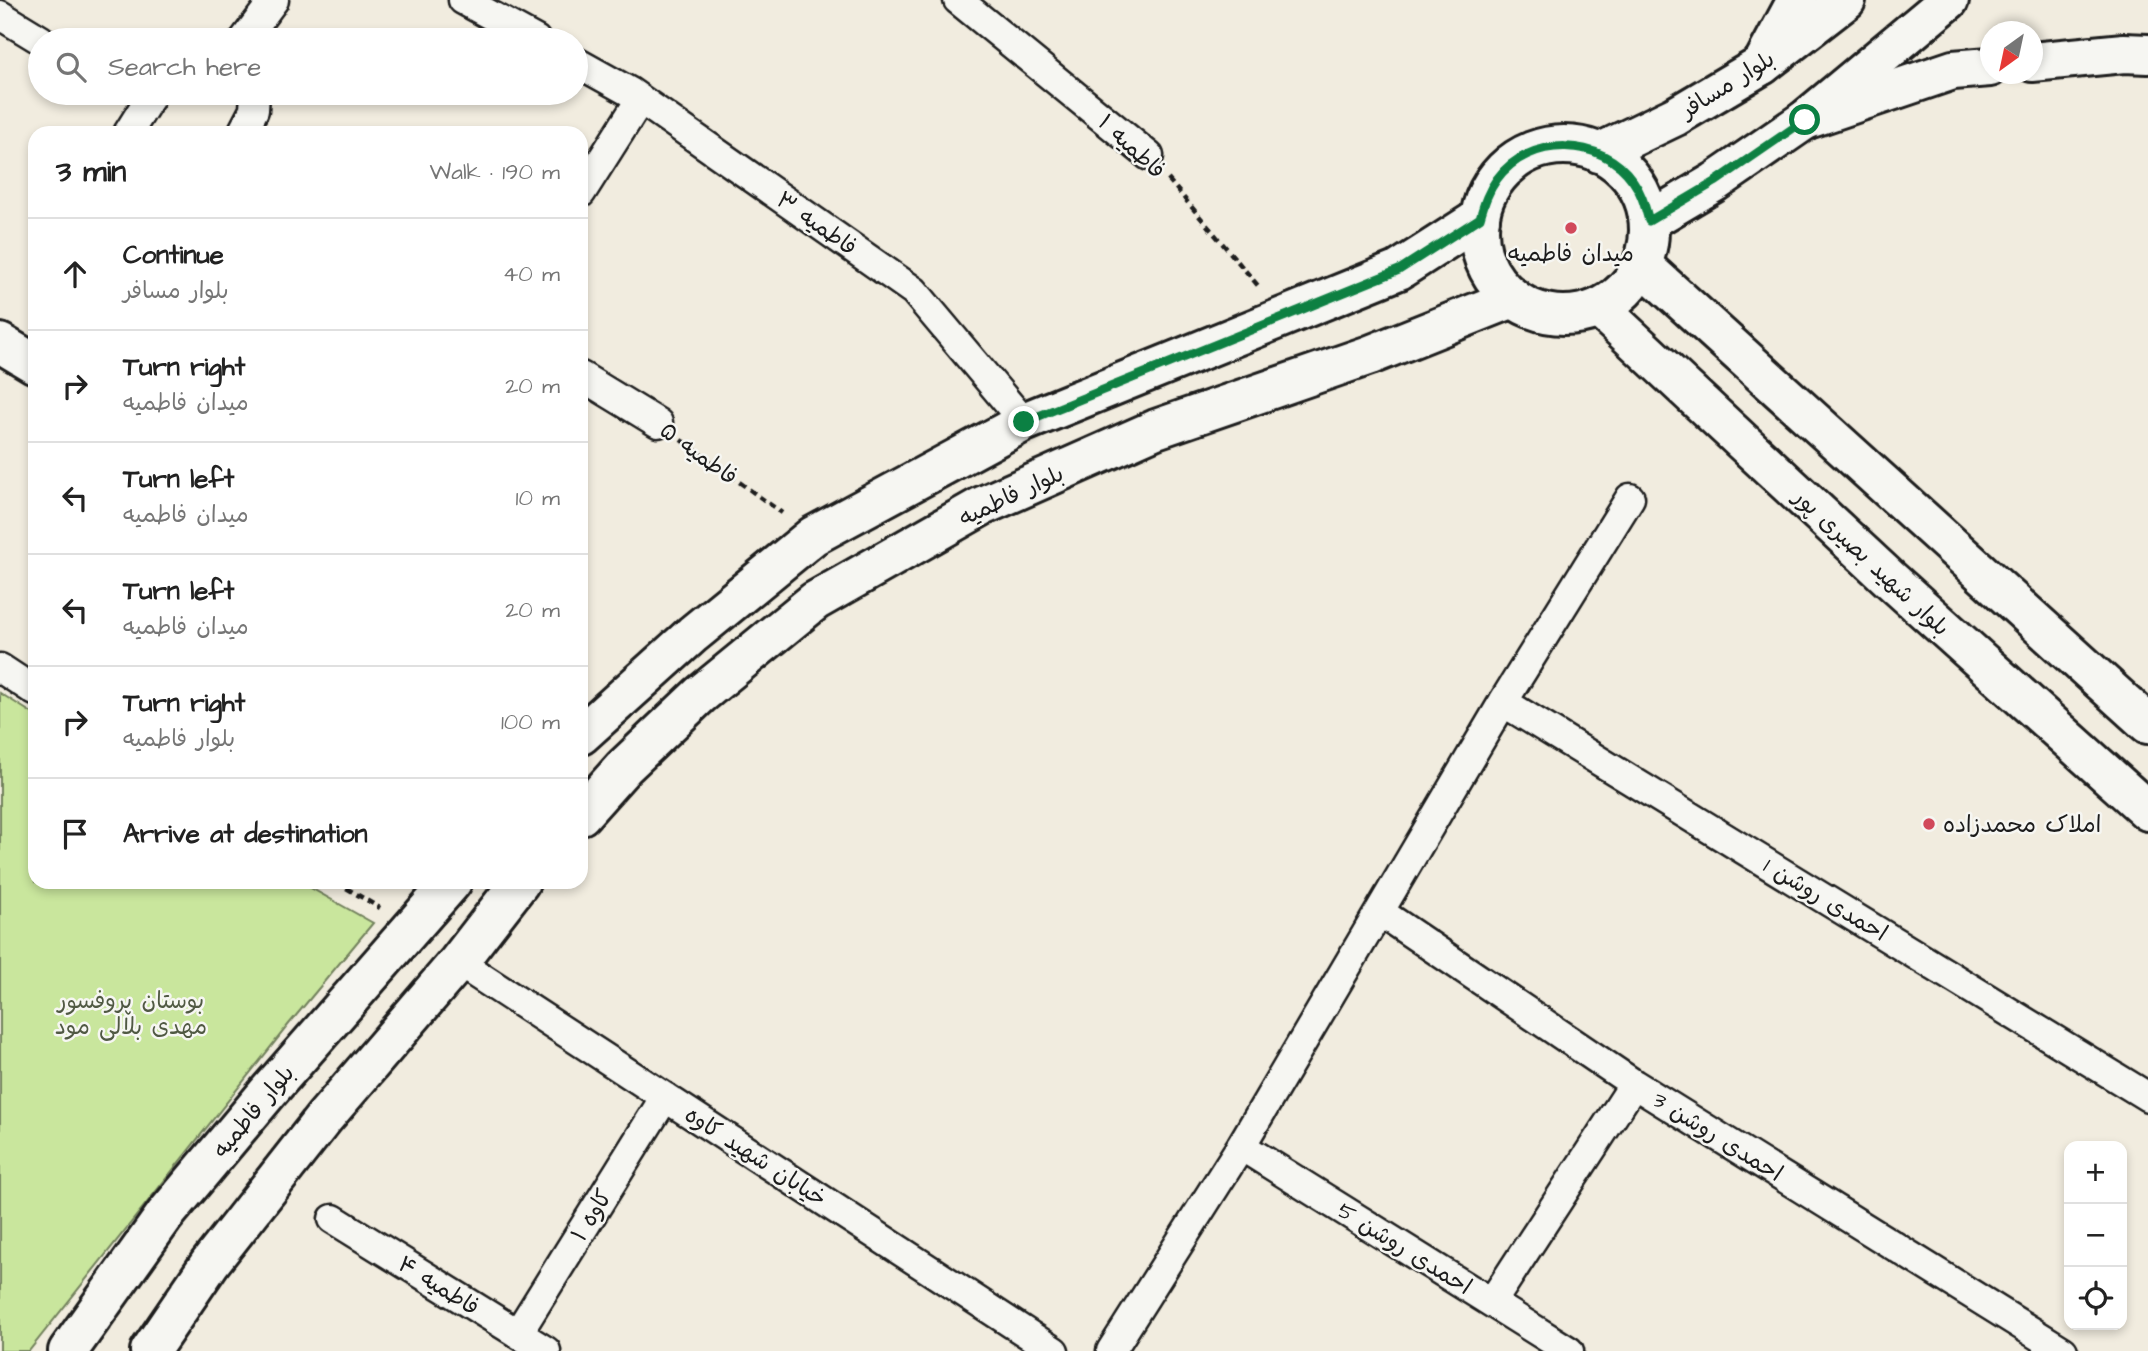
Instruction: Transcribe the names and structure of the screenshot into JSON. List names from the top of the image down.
{
  "streets": {
    "main road": ["بلوار مسافر", "بلوار فاطمیه", "بلوار شهید بصیری پور"],
    "street": [
      "فاطمیه ۱",
      "فاطمیه ۳",
      "فاطمیه ۵",
      "احمدی روشن 1",
      "احمدی روشن 3",
      "خیابان شهید کاوه",
      "کاوه ۱",
      "احمدی روشن 5",
      "فاطمیه ۴"
    ]
  },
  "crossings": [
    ["بلوار مسافر", "بلوار فاطمیه"],
    ["بلوار مسافر", "بلوار شهید بصیری پور"],
    ["بلوار فاطمیه", "بلوار شهید بصیری پور"],
    ["خیابان شهید کاوه", "کاوه ۱"],
    ["کاوه ۱", "فاطمیه ۴"]
  ],
  "parks": ["بوستان پروفسور مهدی بلالی مود"],
  "places": ["میدان فاطمیه", "املاک محمدزاده"],
  "north": "bottom left",
  "page": {
    "search": "Search here",
    "heading": ["3 min", "Walk · 190 m"],
    "list": [
      ["Continue", "بلوار مسافر", "40 m"],
      ["Turn right", "میدان فاطمیه", "20 m"],
      ["Turn left", "میدان فاطمیه", "10 m"],
      ["Turn left", "میدان فاطمیه", "20 m"],
      ["Turn right", "بلوار فاطمیه", "100 m"],
      "Arrive at destination"
    ],
    "map_buttons": ["+", "−"]
  }
}
